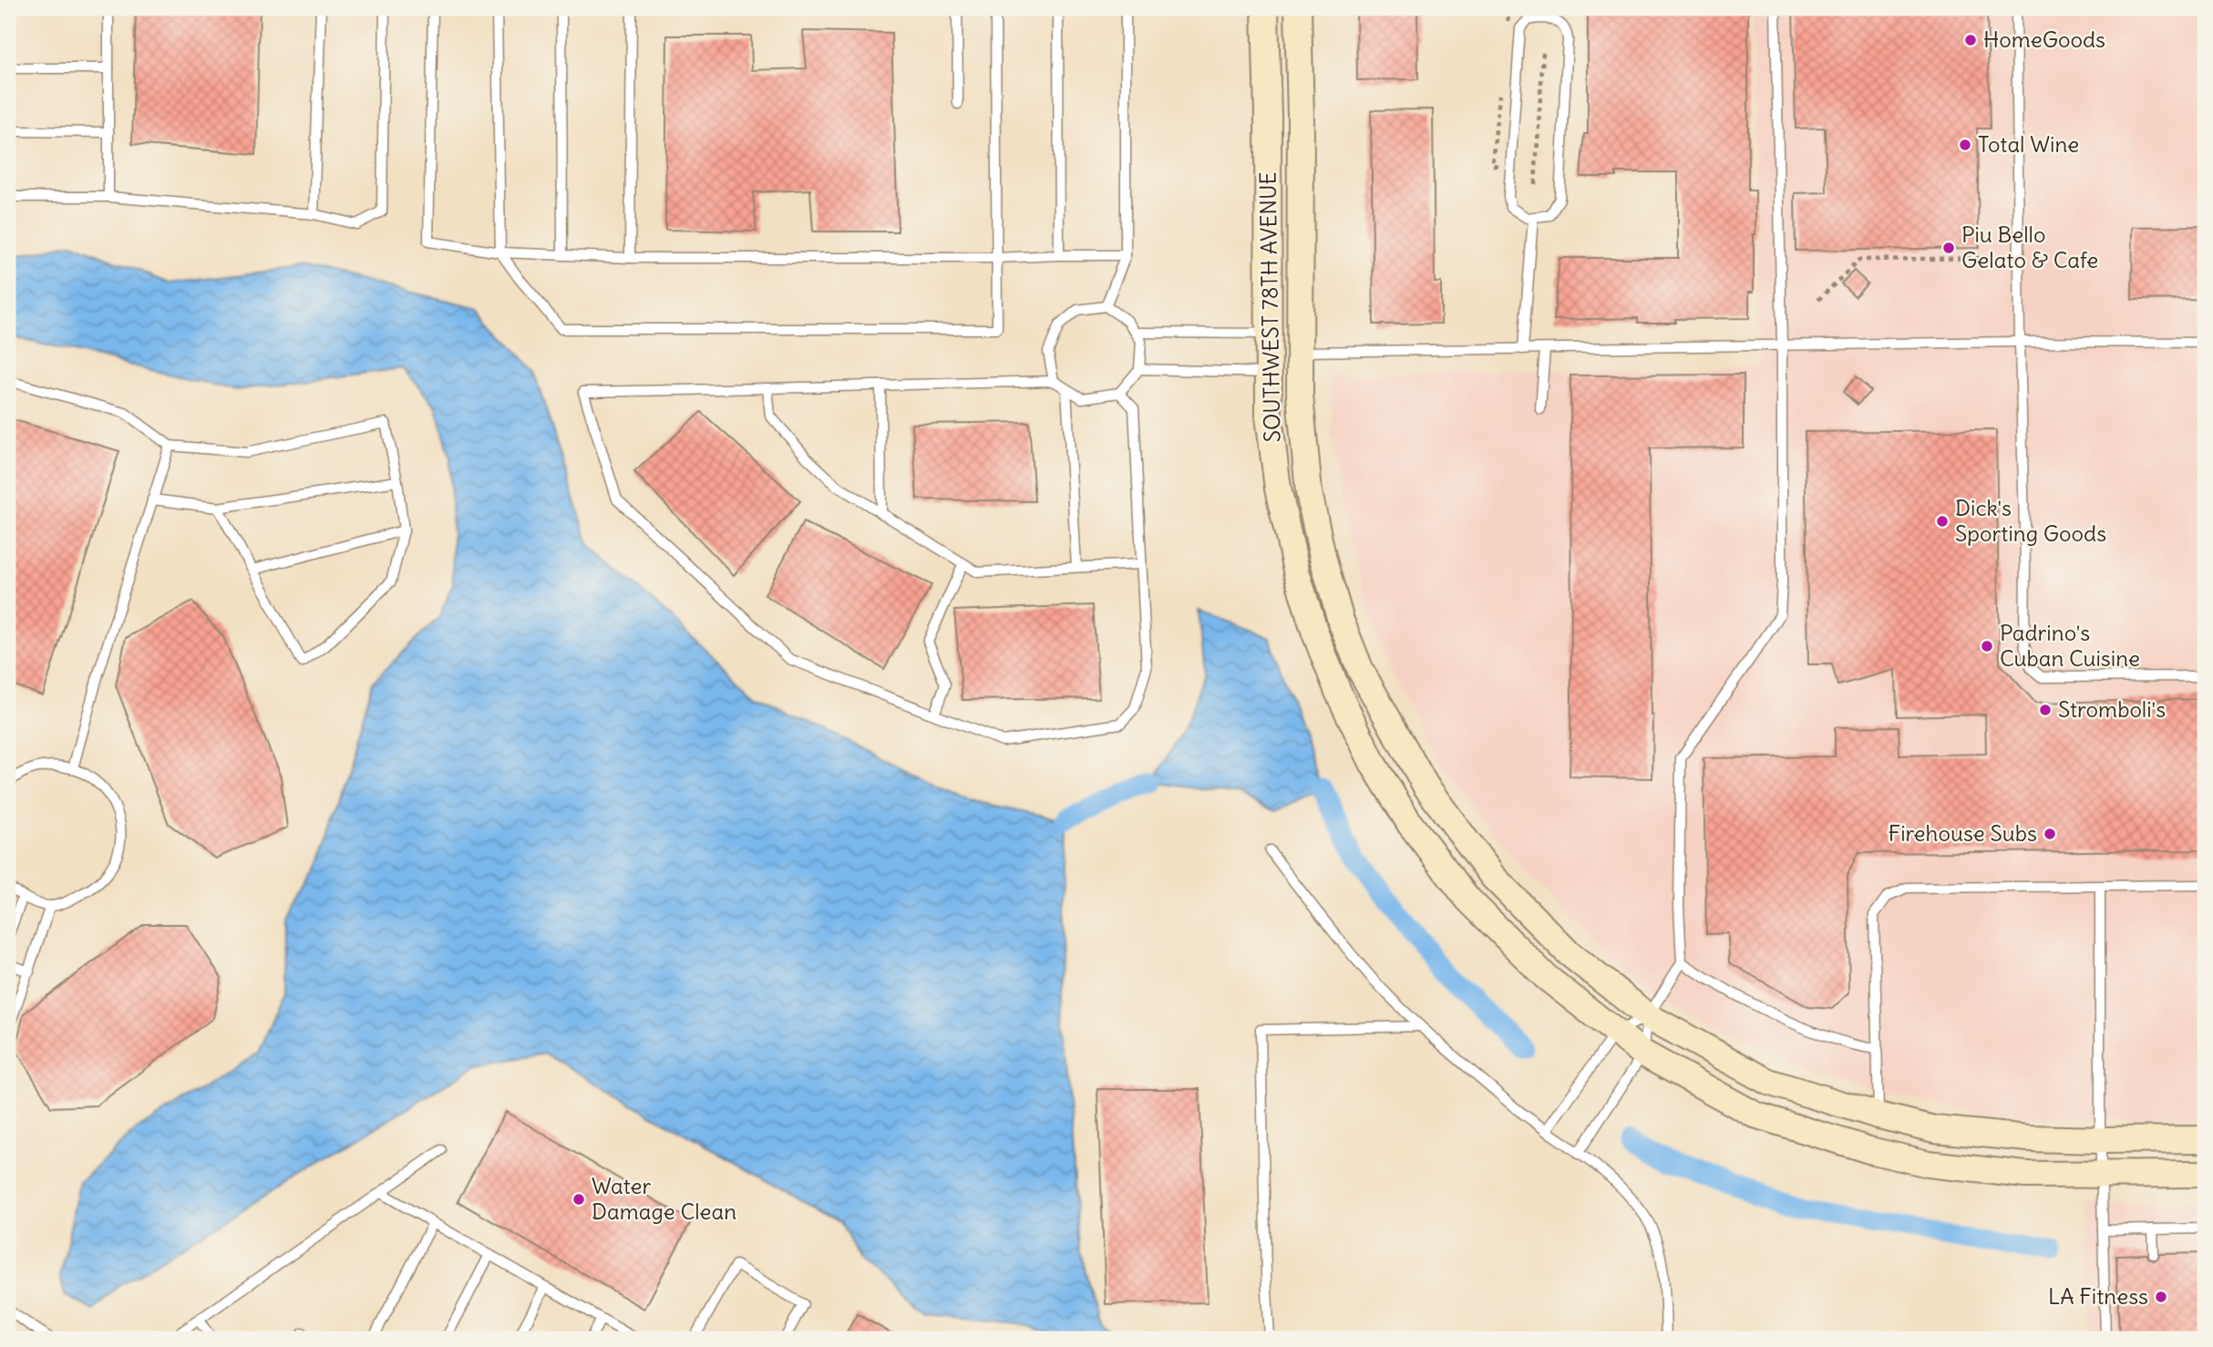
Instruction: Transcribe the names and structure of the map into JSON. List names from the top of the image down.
{
  "streets": {
    "street": ["SOUTHWEST 78TH AVENUE"]
  },
  "places": [
    "HomeGoods",
    "Total Wine",
    "Piu Bello Gelato & Cafe",
    "Dick's Sporting Goods",
    "Padrino's Cuban Cuisine",
    "Stromboli's",
    "Firehouse Subs",
    "Water Damage Clean",
    "LA Fitness"
  ]
}
